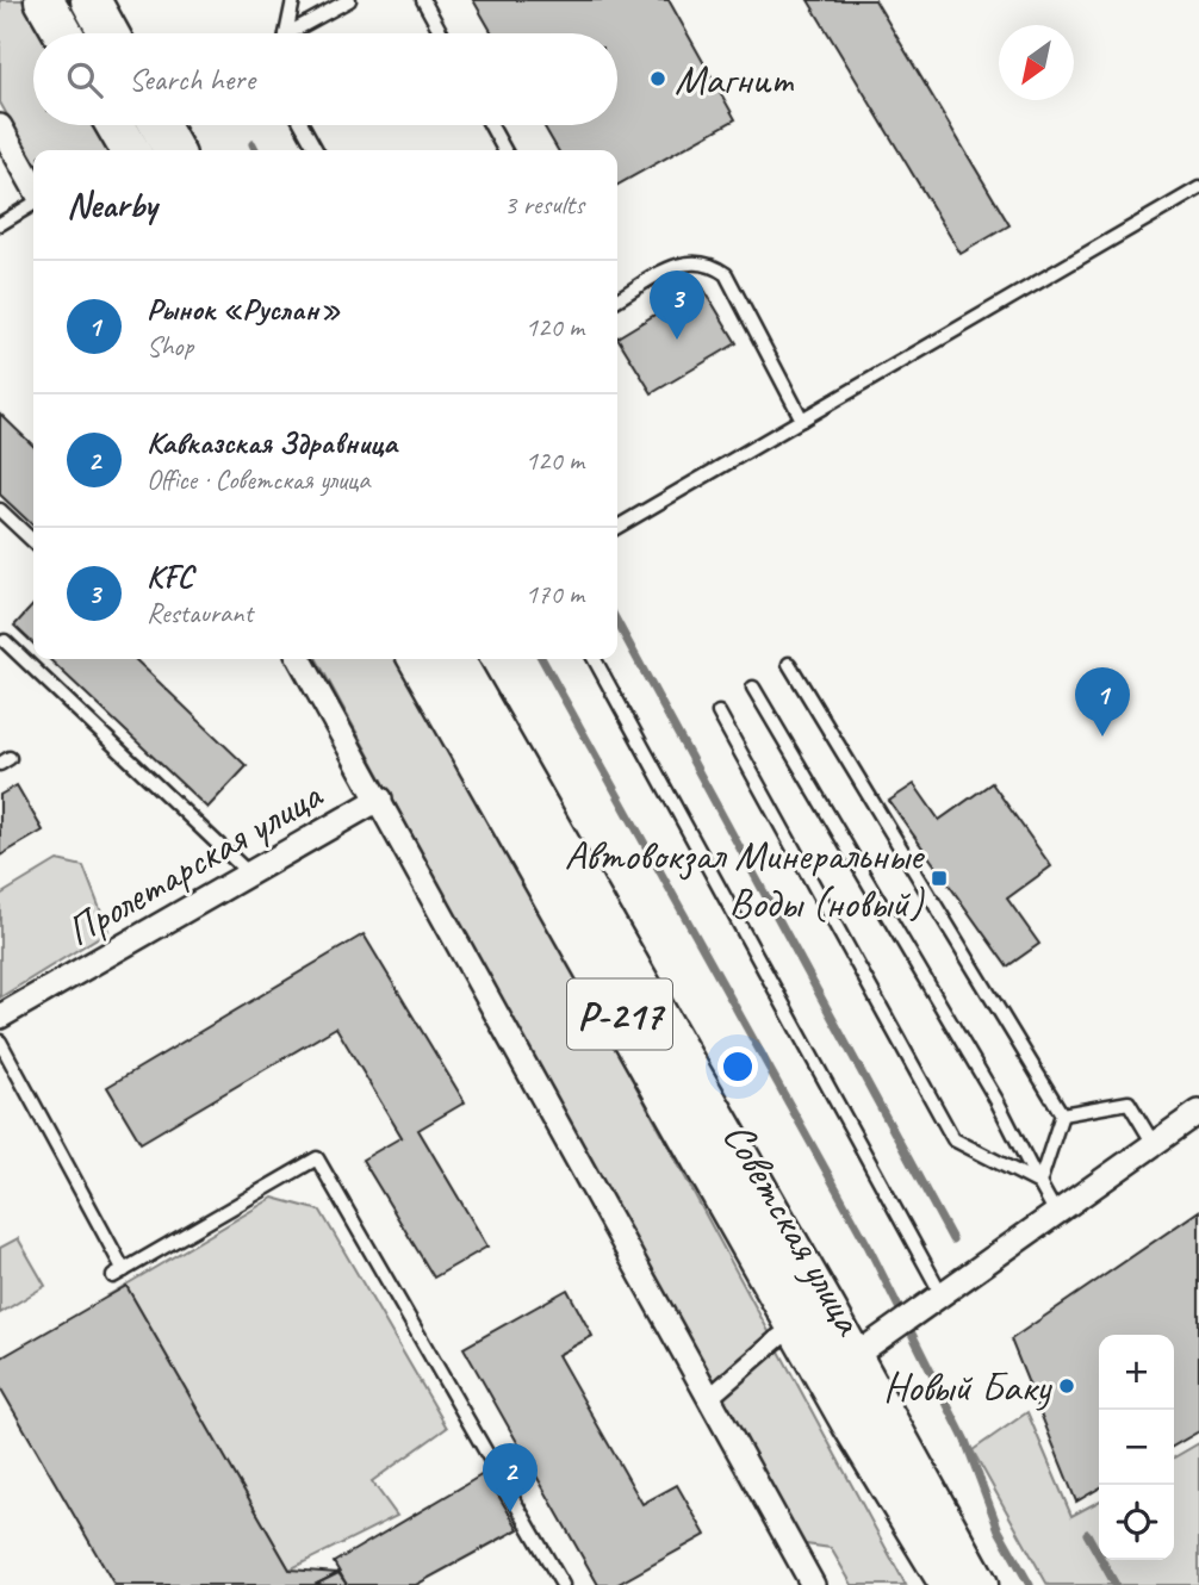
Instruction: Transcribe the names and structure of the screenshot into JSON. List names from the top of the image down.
{
  "streets": {
    "highway": ["Р-217", "Советская улица"],
    "street": ["Пролетарская улица"]
  },
  "crossings": [
    ["Р-217", "Советская улица"]
  ],
  "places": {
    "other": ["Магнит", "Новый Баку"],
    "transit": ["Автовокзал Минеральные Воды (новый)"]
  },
  "north": "bottom left",
  "page": {
    "search": "Search here",
    "heading": ["Nearby", "3 results"],
    "list": [
      {
        "mark": "1",
        "name": "Рынок «Руслан»",
        "note": "Shop",
        "value": "120 m"
      },
      {
        "mark": "2",
        "name": "Кавказская Здравница",
        "note": "Office · Советская улица",
        "value": "120 m"
      },
      {
        "mark": "3",
        "name": "KFC",
        "note": "Restaurant",
        "value": "170 m"
      }
    ],
    "pins": ["3", "1", "2"],
    "map_buttons": ["+", "−"]
  }
}
